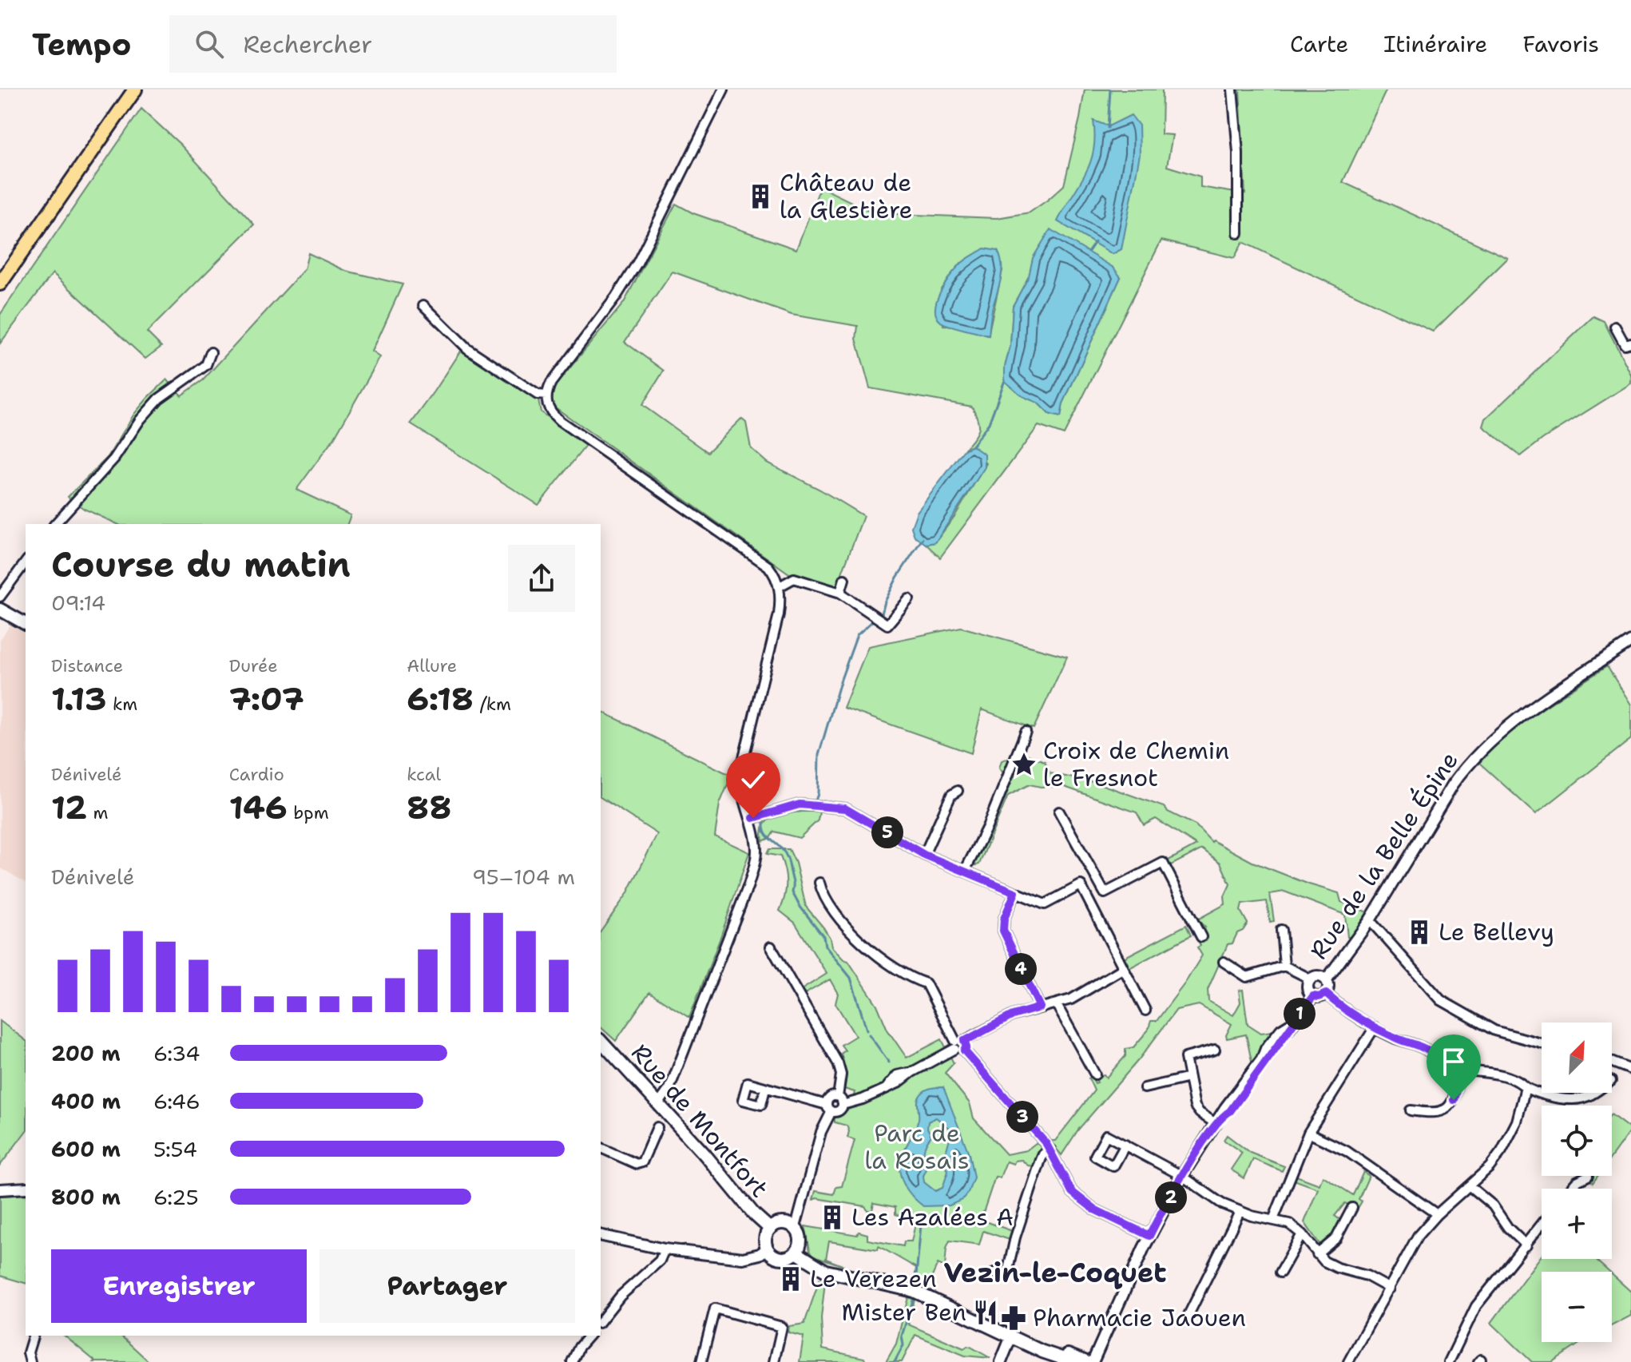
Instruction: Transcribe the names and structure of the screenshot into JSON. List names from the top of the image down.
{
  "streets": {
    "main road": ["Rue de Montfort"],
    "street": ["Rue de la Belle Épine"]
  },
  "districts": ["Vezin-le-Coquet"],
  "parks": ["Parc de la Rosais"],
  "places": {
    "building": [
      "Château de la Glestière",
      "Le Bellevy",
      "Les Azalées A",
      "Le Verezen"
    ],
    "place": ["Croix de Chemin le Fresnot"],
    "restaurant": ["Mister Ben"],
    "pharmacy": ["Pharmacie Jaouen"]
  },
  "north": "top right",
  "page": {
    "header": "Tempo",
    "search": "Rechercher",
    "nav": ["Carte", "Itinéraire", "Favoris"],
    "heading": ["Course du matin", "09:14"],
    "stats": [
      ["Distance", "1.13 km"],
      ["Durée", "7:07"],
      ["Allure", "6:18 /km"],
      ["Dénivelé", "12 m"],
      ["Cardio", "146 bpm"],
      ["kcal", "88"]
    ],
    "pins": [
      "5",
      "4",
      "1",
      "3",
      "2"
    ],
    "chart": ["Dénivelé", "95–104 m"],
    "map_buttons": ["+", "−"],
    "list": [
      {
        "name": "200 m",
        "note": "6:34"
      },
      {
        "name": "400 m",
        "note": "6:46"
      },
      {
        "name": "600 m",
        "note": "5:54"
      },
      {
        "name": "800 m",
        "note": "6:25"
      }
    ],
    "buttons": ["Enregistrer", "Partager"]
  }
}
